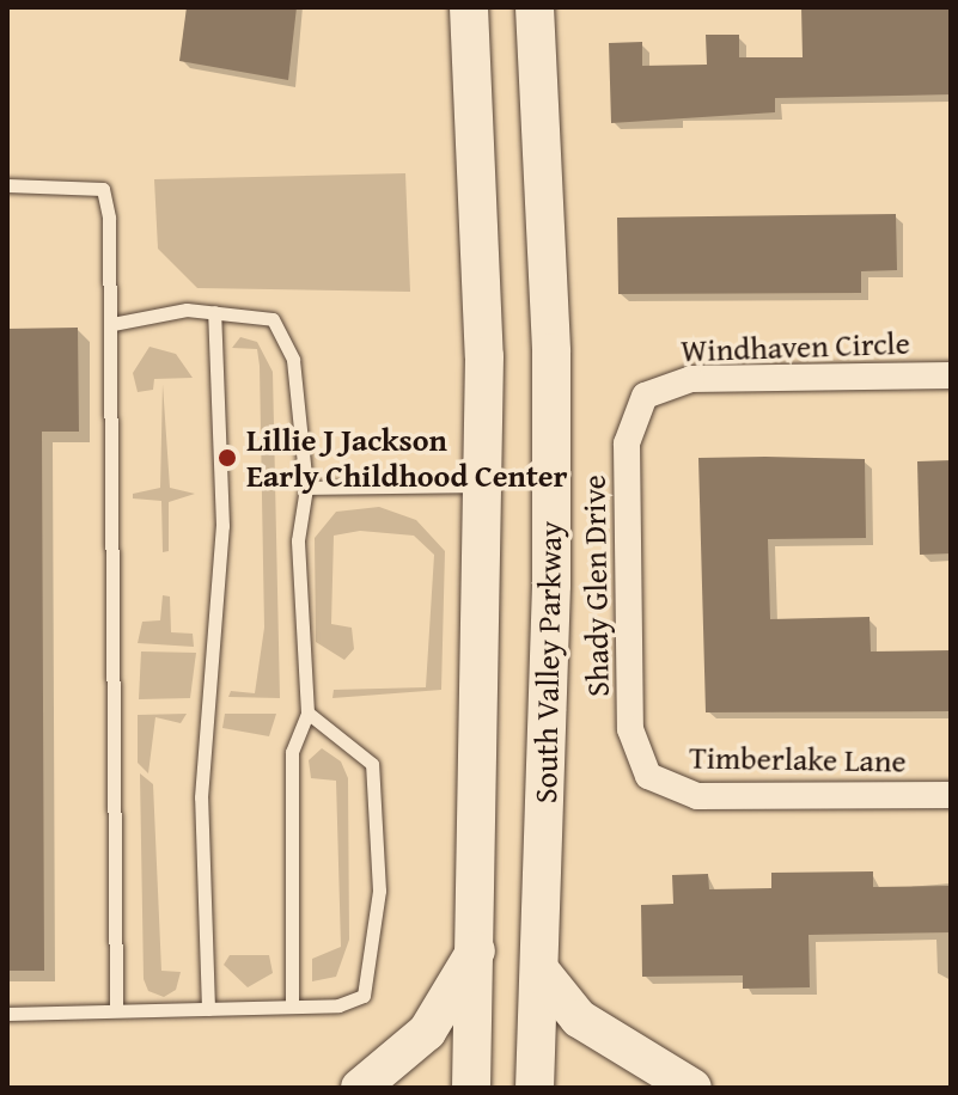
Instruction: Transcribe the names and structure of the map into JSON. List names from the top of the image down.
{
  "streets": {
    "main road": ["South Valley Parkway"],
    "street": ["Windhaven Circle", "Shady Glen Drive", "Timberlake Lane"]
  },
  "crossings": [
    ["Windhaven Circle", "Shady Glen Drive"],
    ["Shady Glen Drive", "Timberlake Lane"]
  ],
  "places": ["Lillie J Jackson Early Childhood Center"]
}
